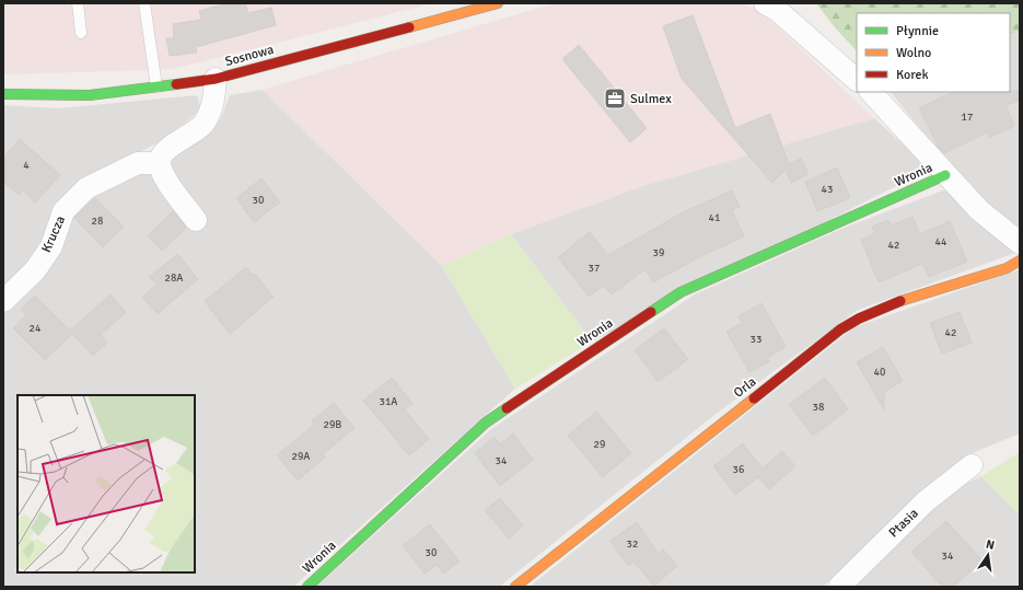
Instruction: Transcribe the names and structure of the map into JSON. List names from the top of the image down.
{
  "streets": {
    "street": [
      "Sosnowa",
      "Wronia",
      "Krucza",
      "Orla",
      "Ptasia"
    ]
  },
  "places": {
    "office": ["Sulmex"]
  },
  "house_numbers": [
    "17",
    "4",
    "43",
    "30",
    "41",
    "28",
    "44",
    "42",
    "39",
    "37",
    "28A",
    "24",
    "42",
    "33",
    "40",
    "31A",
    "38",
    "29B",
    "29",
    "29A",
    "34",
    "36",
    "32",
    "30",
    "34"
  ],
  "legend": ["Płynnie", "Wolno", "Korek"],
  "north": "top"
}
